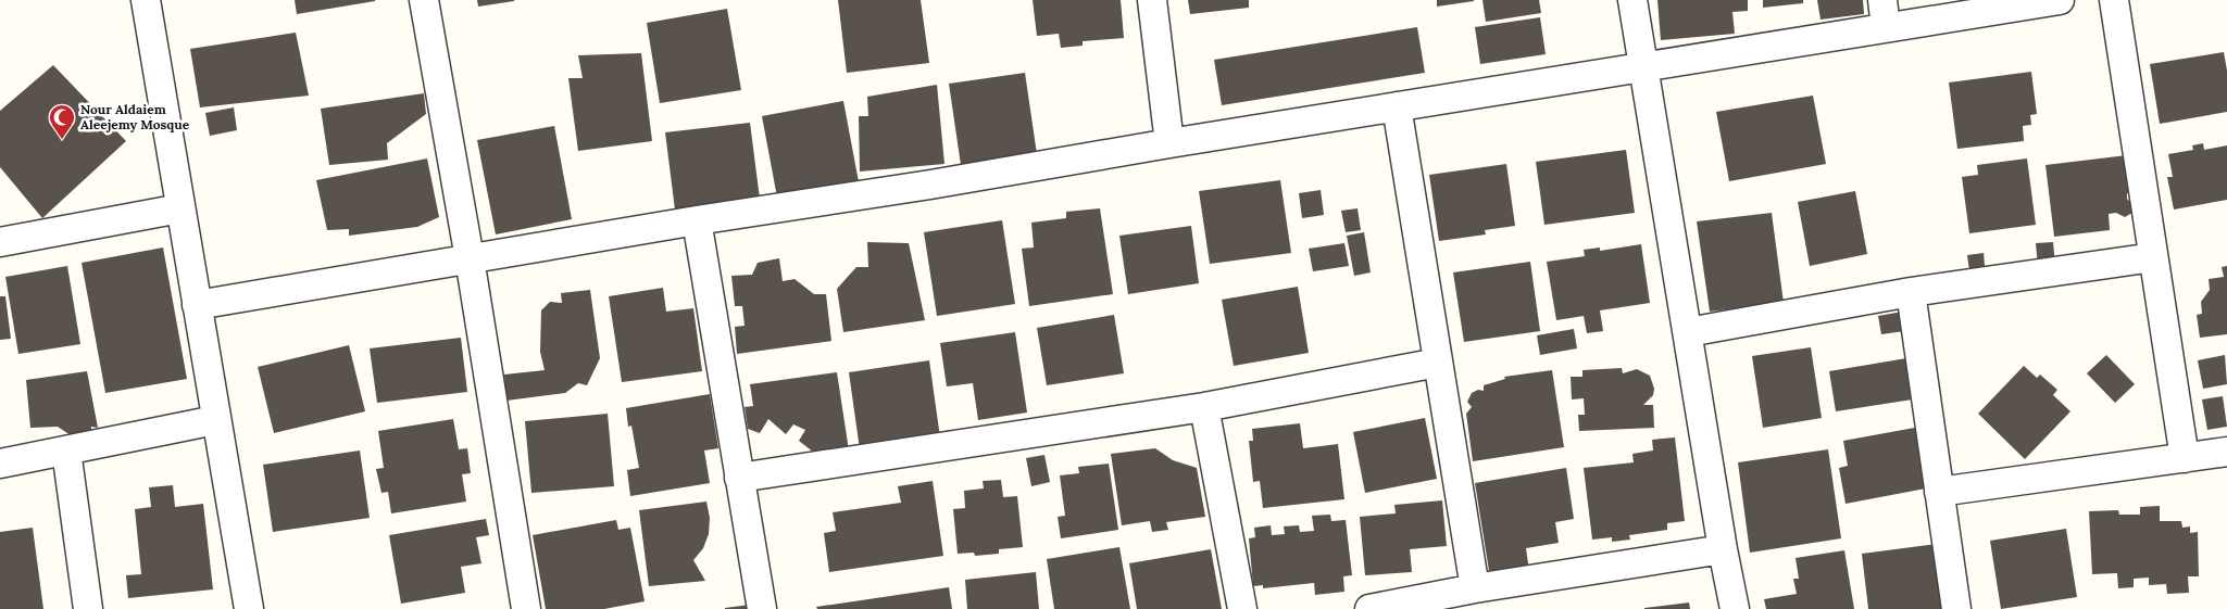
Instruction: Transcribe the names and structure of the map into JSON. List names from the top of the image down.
{
  "places": {
    "mosque": ["Nour Aldaiem Aleejemy Mosque"]
  }
}
